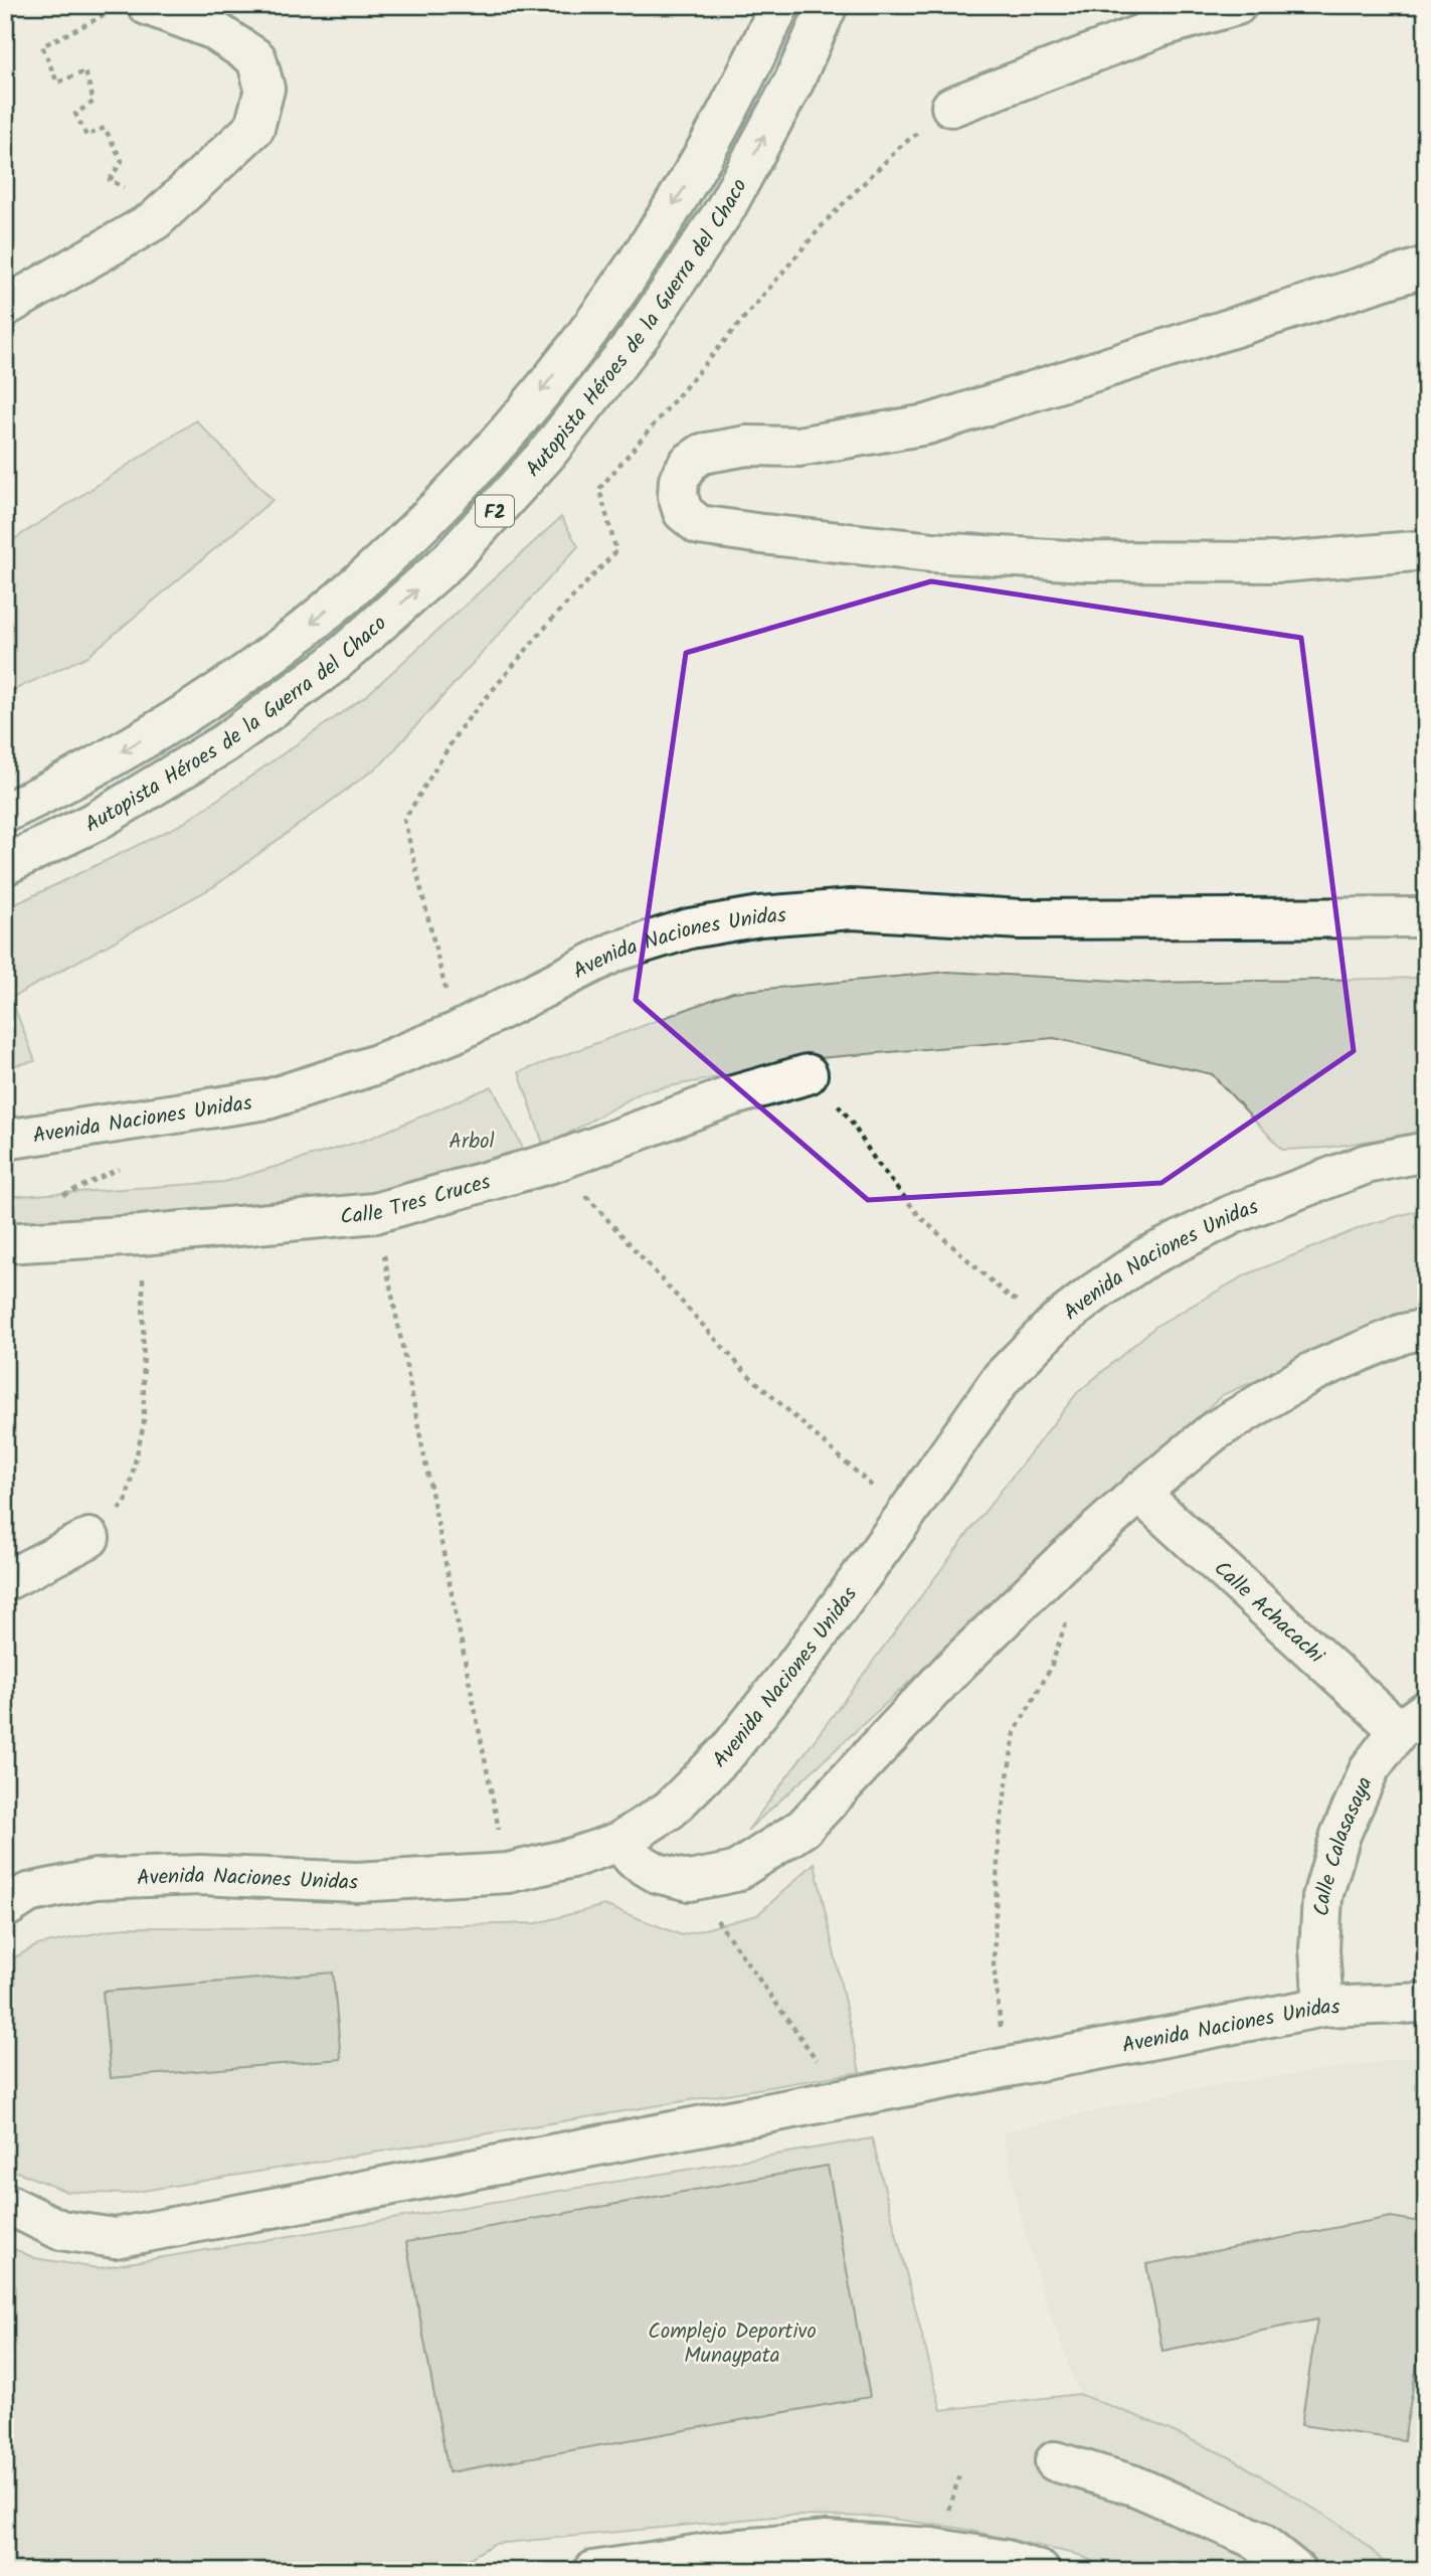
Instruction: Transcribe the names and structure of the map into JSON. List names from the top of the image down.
{
  "streets": {
    "main road": [
      "Autopista Héroes de la Guerra del Chaco",
      "F2",
      "Avenida Naciones Unidas",
      "Calle Tres Cruces",
      "Calle Achacachi",
      "Calle Calasasaya"
    ]
  },
  "crossings": [
    ["Avenida Naciones Unidas", "Calle Calasasaya"],
    ["Calle Achacachi", "Calle Calasasaya"]
  ],
  "parks": ["Arbol", "Complejo Deportivo Munaypata"]
}
